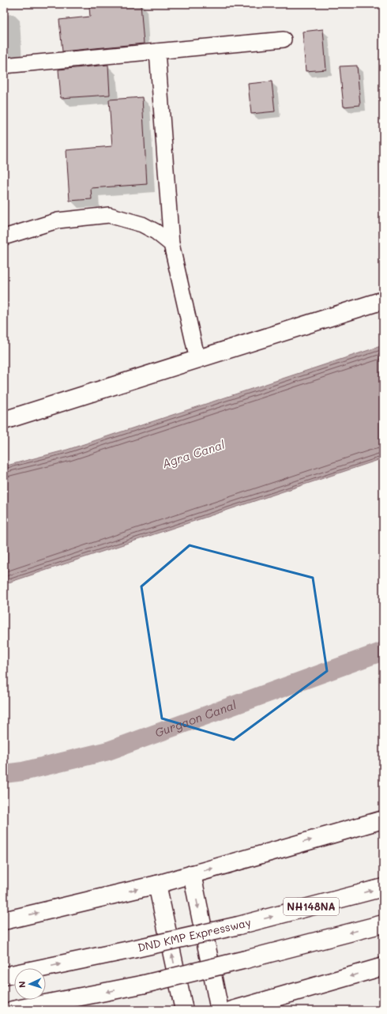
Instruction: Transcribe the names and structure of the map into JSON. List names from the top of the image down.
{
  "streets": {
    "main road": ["NH148NA", "DND KMP Expressway"]
  },
  "water": ["Agra Canal", "Gurgaon Canal"],
  "north": "left"
}
